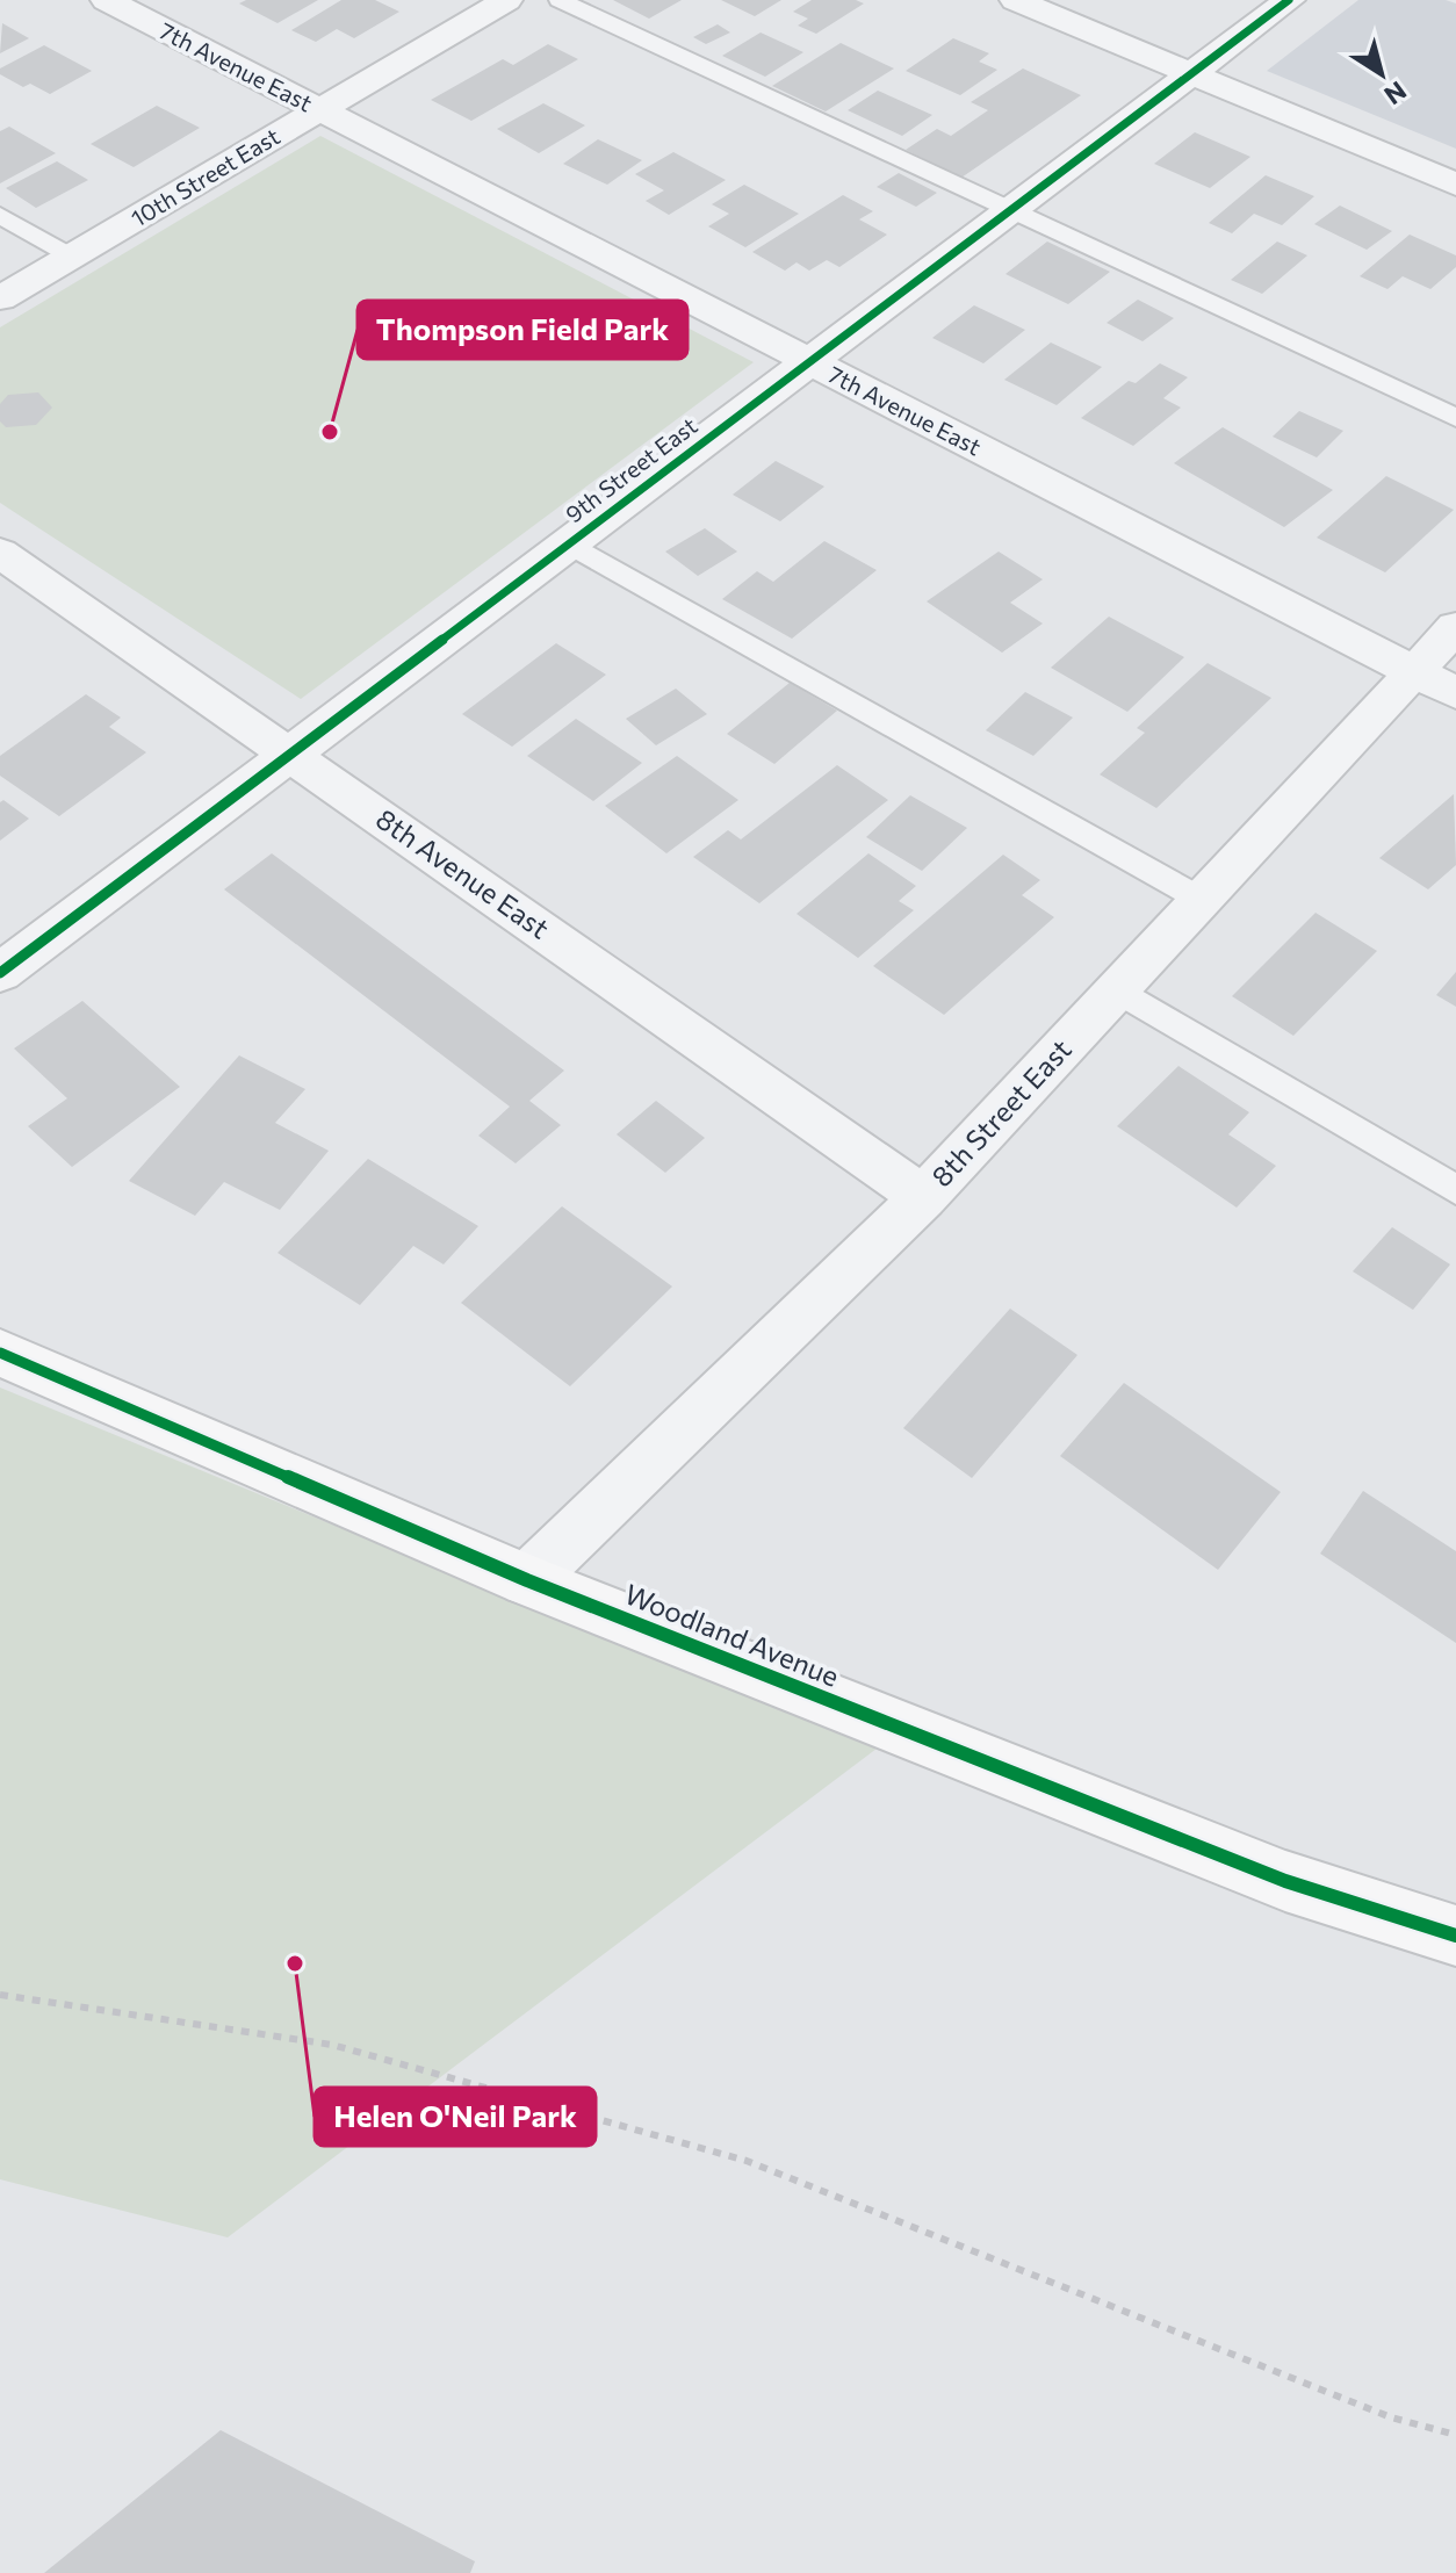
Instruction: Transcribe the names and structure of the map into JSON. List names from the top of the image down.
{
  "streets": {
    "street": [
      "7th Avenue East",
      "10th Street East",
      "9th Street East",
      "8th Avenue East",
      "8th Street East",
      "Woodland Avenue"
    ]
  },
  "crossings": [
    ["7th Avenue East", "10th Street East"],
    ["7th Avenue East", "9th Street East"],
    ["7th Avenue East", "8th Street East"],
    ["9th Street East", "8th Avenue East"],
    ["8th Avenue East", "8th Street East"],
    ["8th Street East", "Woodland Avenue"]
  ],
  "places": ["Thompson Field Park", "Helen O'Neil Park"],
  "north": "bottom right"
}
